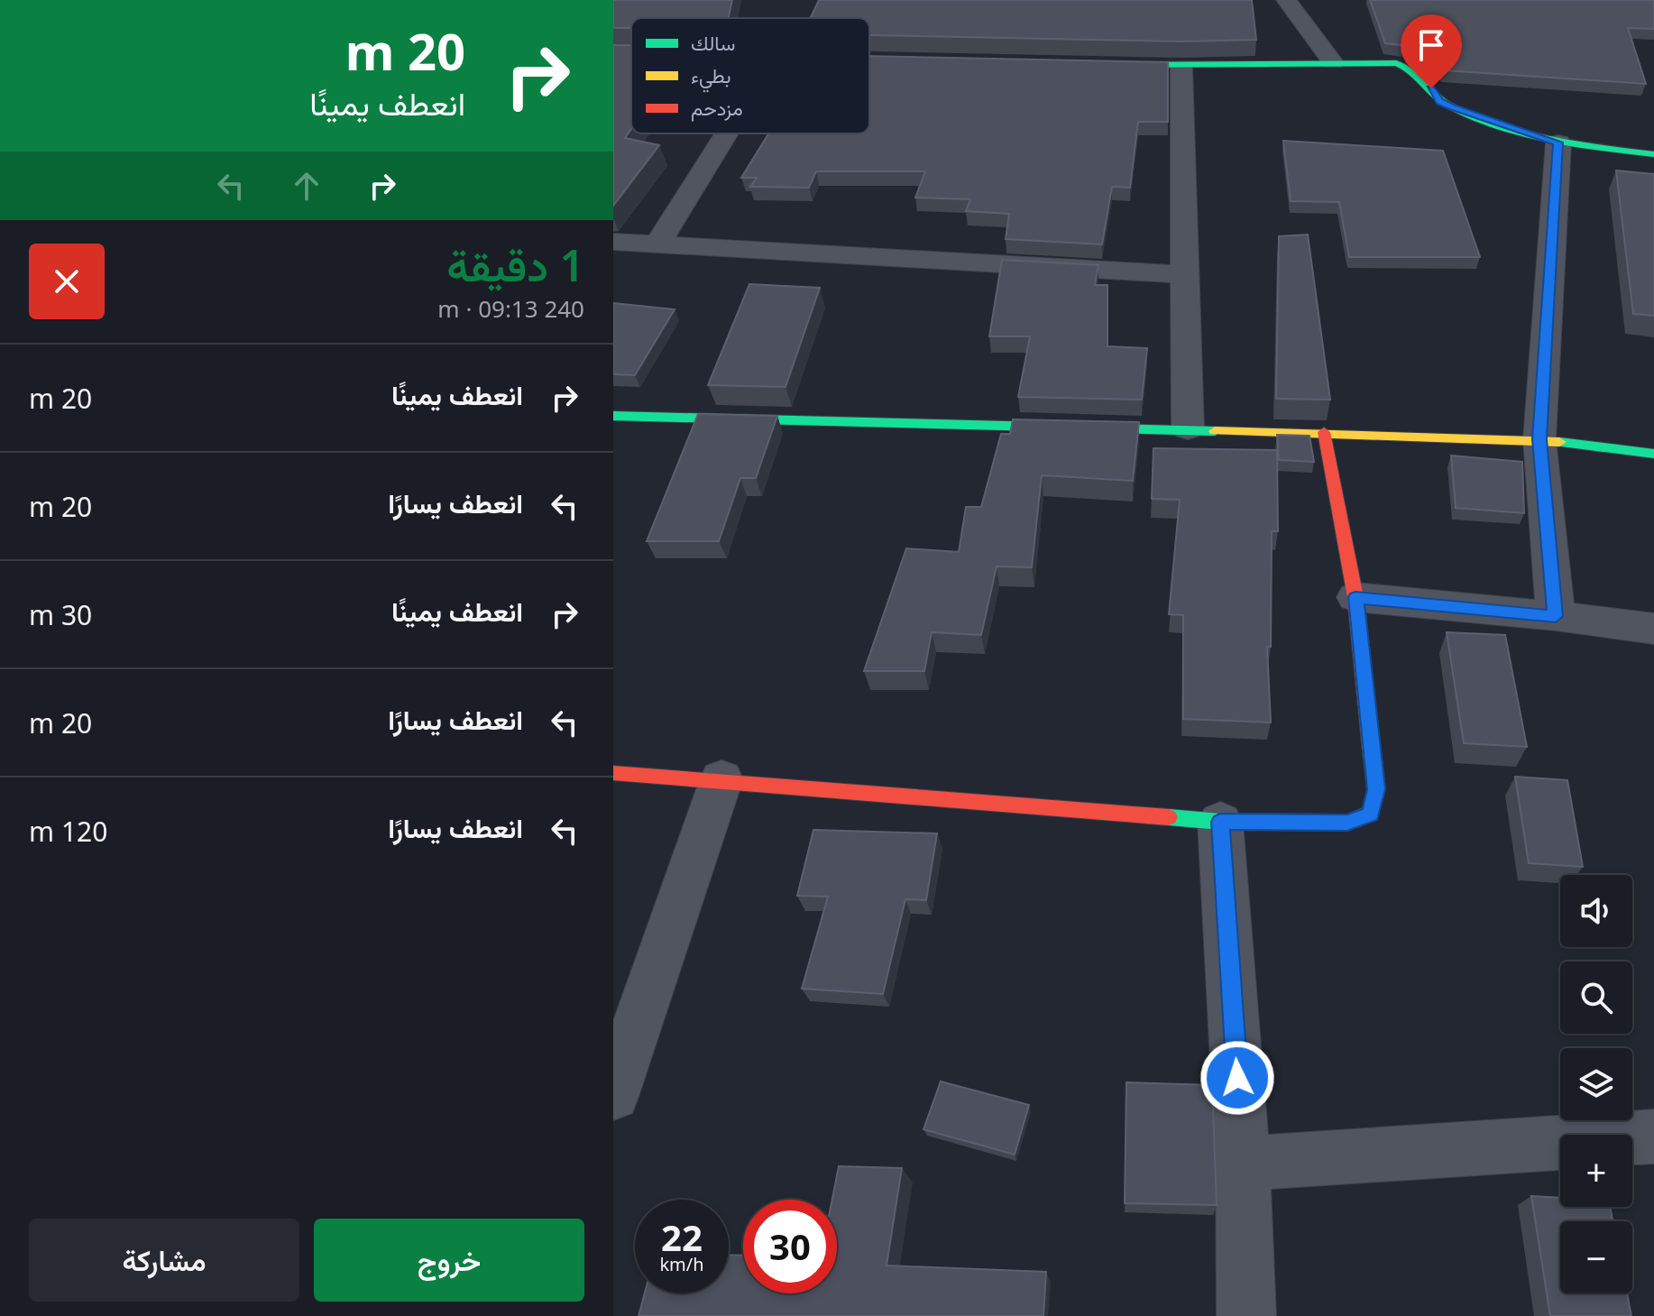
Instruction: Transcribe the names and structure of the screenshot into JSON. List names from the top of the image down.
{
  "legend": ["سالك", "بطيء", "مزدحم"],
  "page": {
    "turn": ["20 m", "انعطف يمينًا"],
    "heading": ["1 دقيقة", "240 m · 09:13"],
    "list": [
      {
        "name": "انعطف يمينًا",
        "value": "20 m"
      },
      {
        "name": "انعطف يسارًا",
        "value": "20 m"
      },
      {
        "name": "انعطف يمينًا",
        "value": "30 m"
      },
      {
        "name": "انعطف يسارًا",
        "value": "20 m"
      },
      {
        "name": "انعطف يسارًا",
        "value": "120 m"
      }
    ],
    "map_buttons": ["+", "−"],
    "speed": "22 km/h",
    "limit": "30",
    "buttons": ["خروج", "مشاركة"]
  }
}
